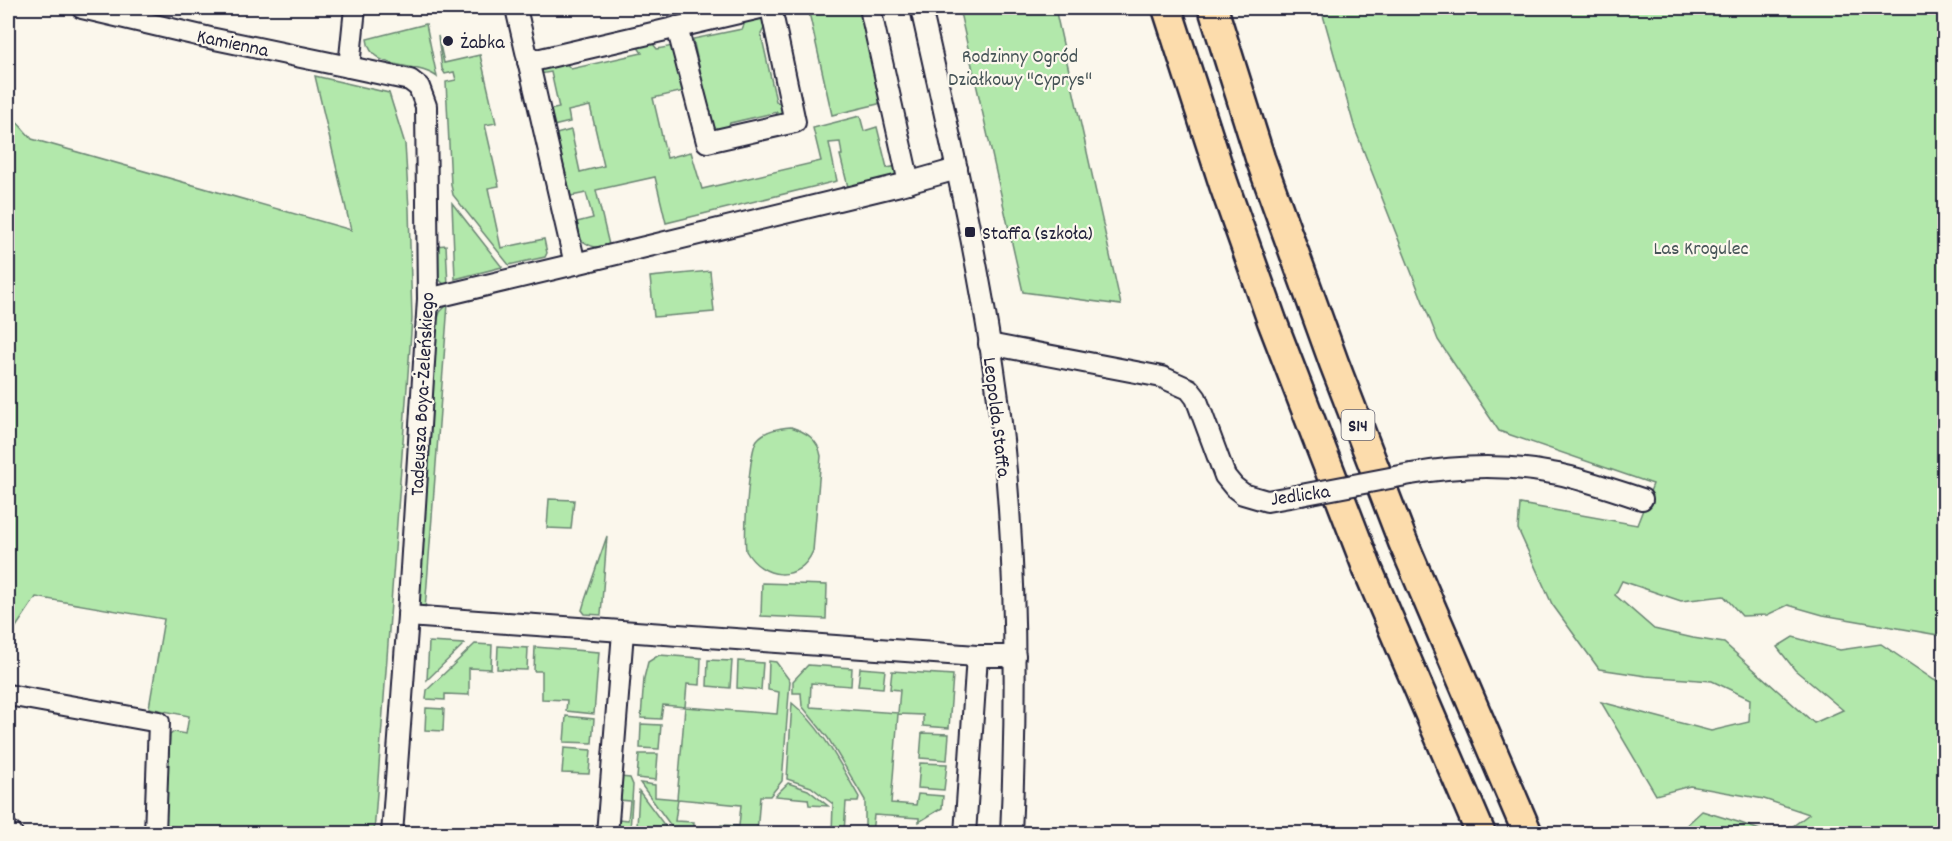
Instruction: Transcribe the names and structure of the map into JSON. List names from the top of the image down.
{
  "streets": {
    "highway": ["S14"],
    "street": [
      "Kamienna",
      "Tadeusza Boya-Żeleńskiego",
      "Leopolda Staffa",
      "Jedlicka"
    ]
  },
  "crossings": [
    ["Kamienna", "Tadeusza Boya-Żeleńskiego"],
    ["Leopolda Staffa", "Jedlicka"]
  ],
  "parks": ["Rodzinny Ogród Działkowy \"Cyprys\"", "Las Krogulec"],
  "places": {
    "other": ["Żabka"],
    "transit": ["Staffa (szkoła)"]
  }
}
